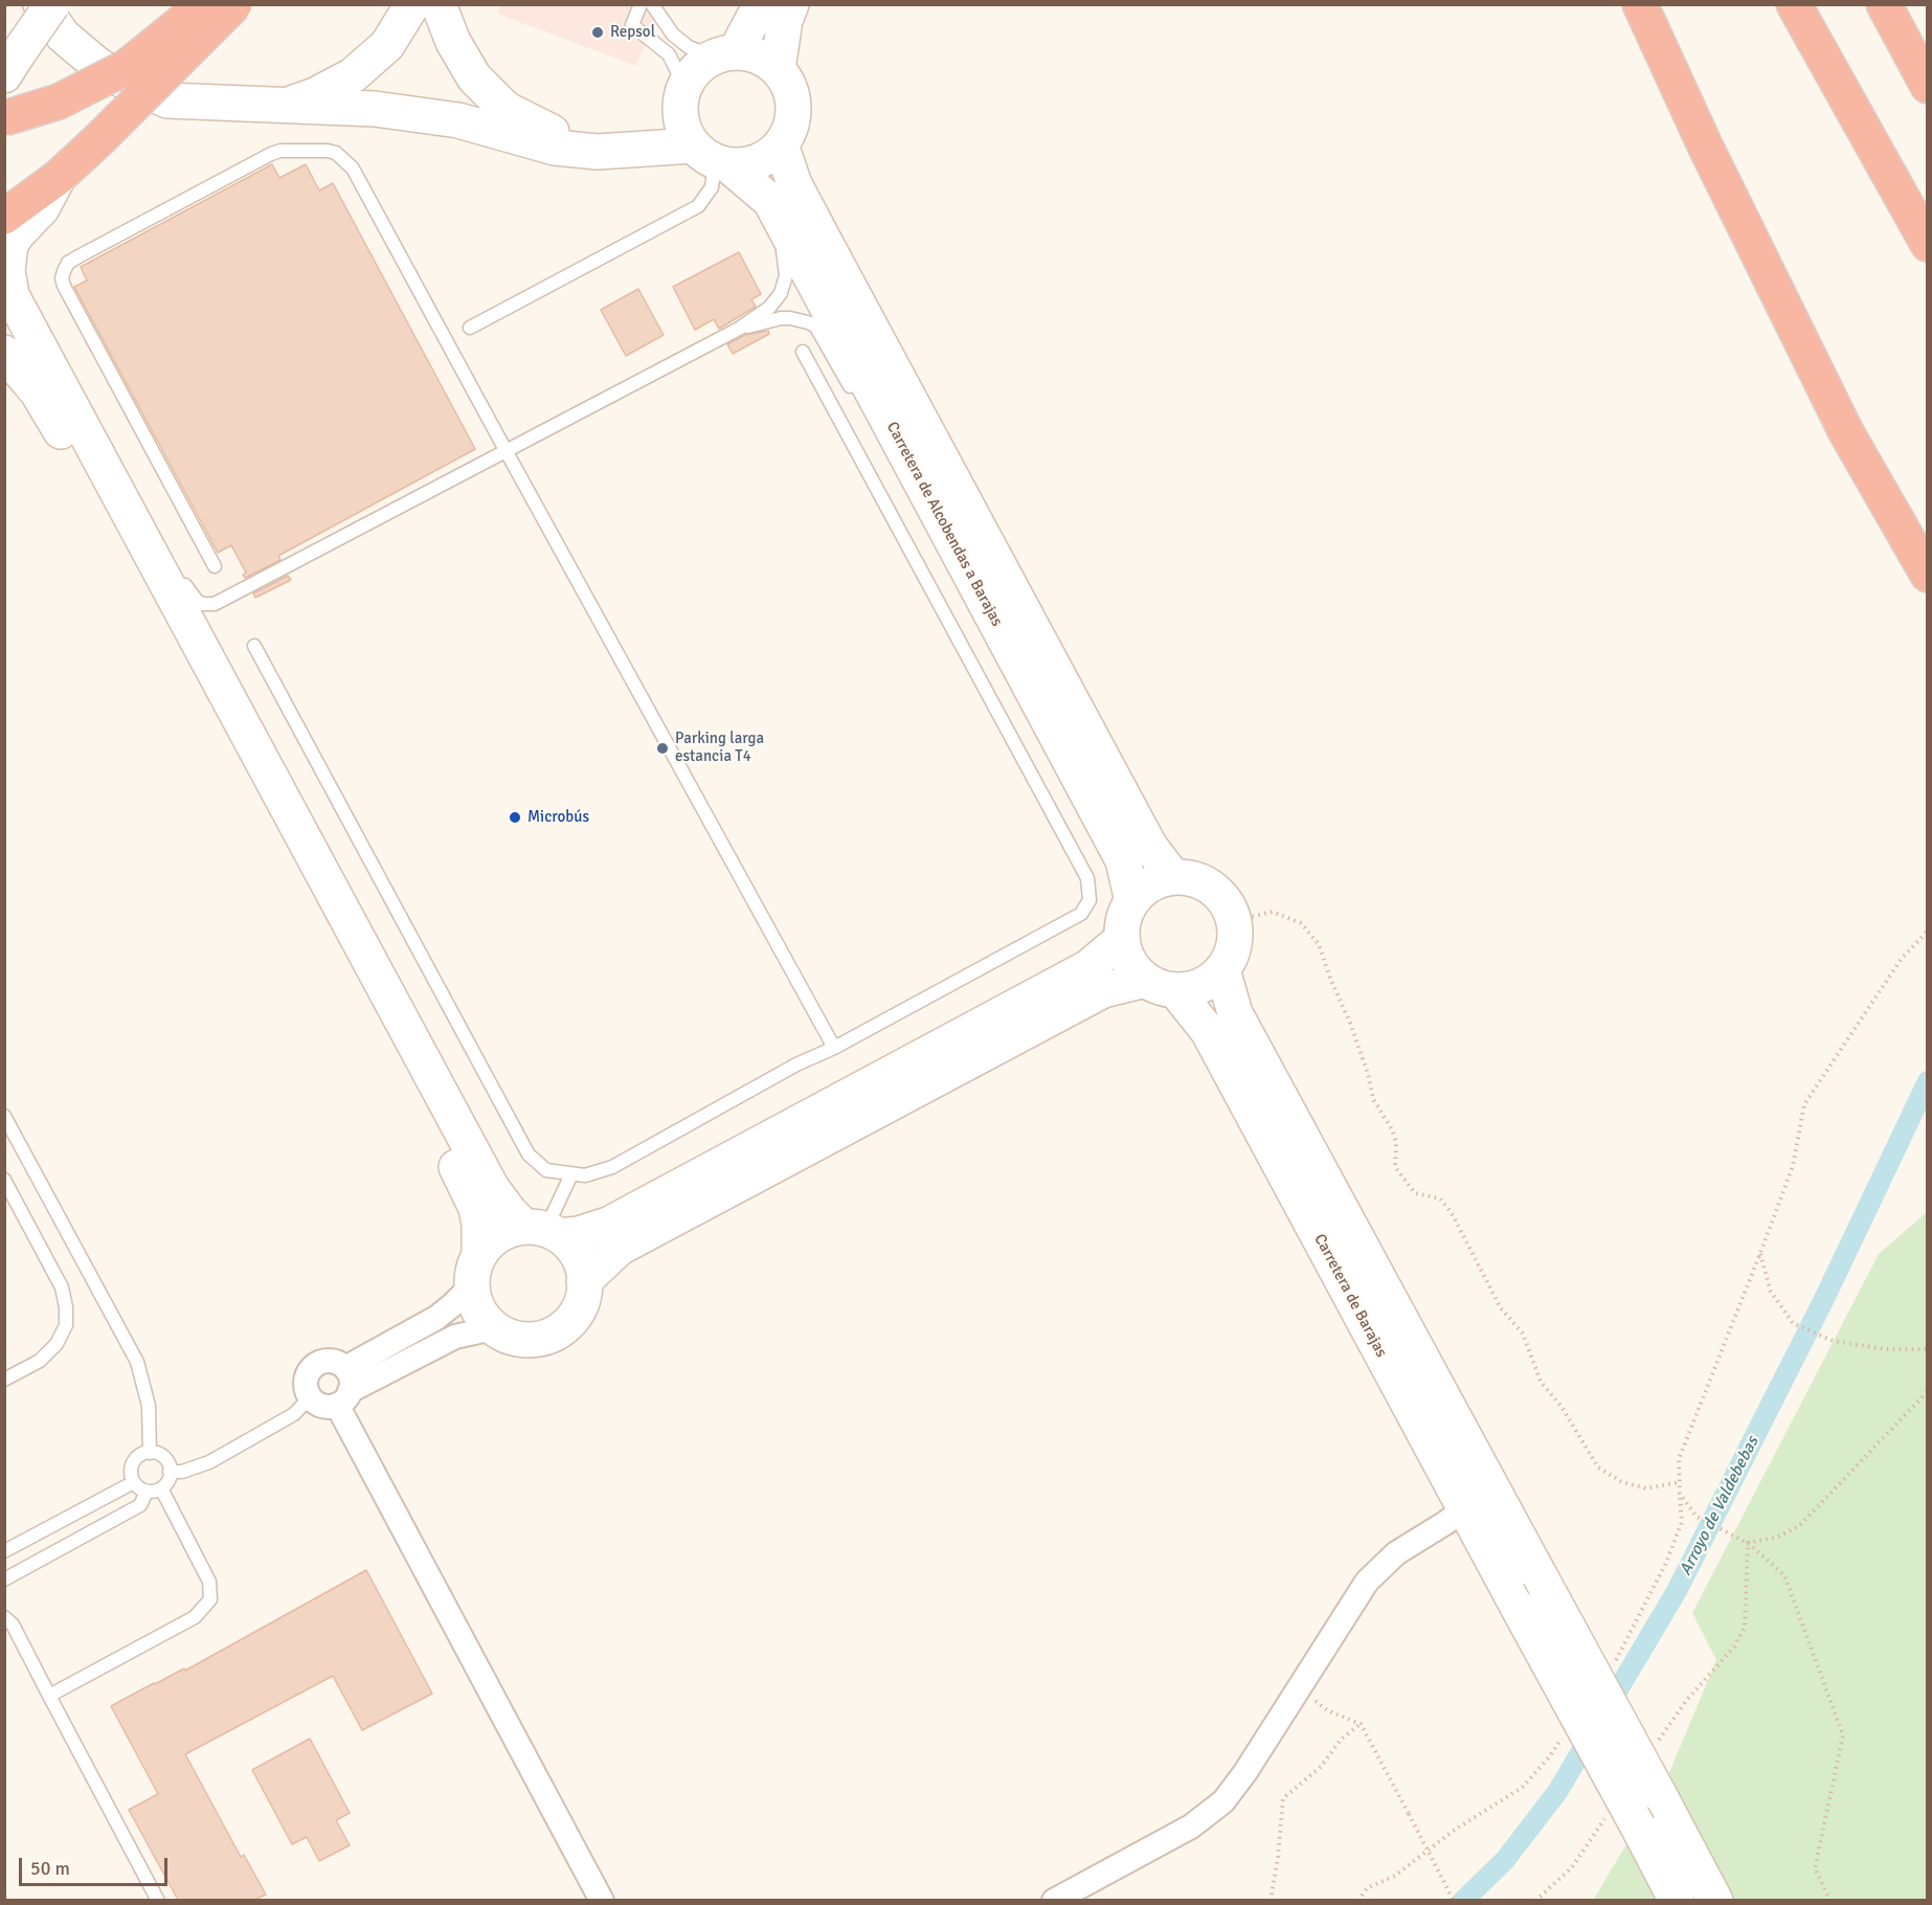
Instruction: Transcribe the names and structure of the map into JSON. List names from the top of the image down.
{
  "streets": {
    "street": ["Carretera de Alcobendas a Barajas", "Carretera de Barajas"]
  },
  "crossings": [
    ["Carretera de Alcobendas a Barajas", "Carretera de Barajas"]
  ],
  "water": ["Arroyo de Valdebebas"],
  "places": ["Repsol", "Parking larga estancia T4", "Microbús"],
  "scale_bar": "50 m"
}
